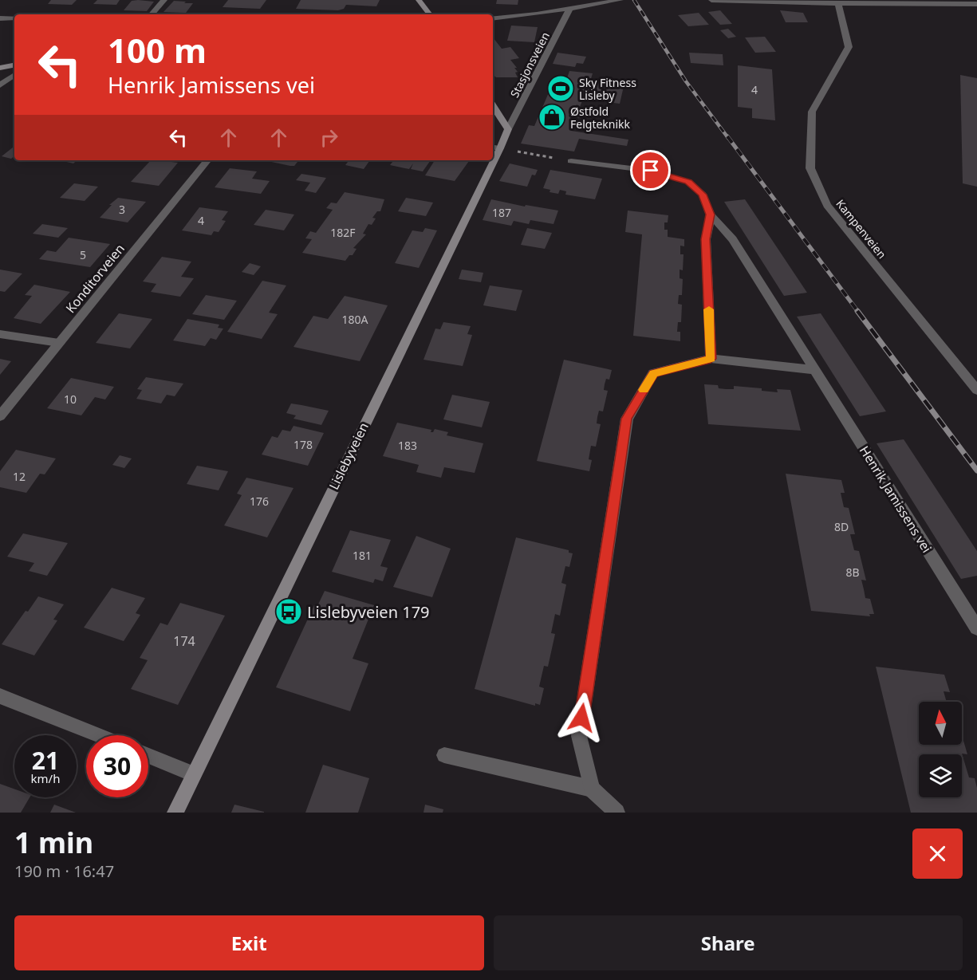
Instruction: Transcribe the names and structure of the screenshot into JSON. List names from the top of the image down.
{
  "streets": {
    "street": [
      "Stasjonsveien",
      "Kampenveien",
      "Konditorveien",
      "Lislebyveien",
      "Henrik Jamissens vei"
    ]
  },
  "crossings": [
    ["Stasjonsveien", "Lislebyveien"]
  ],
  "places": {
    "sports": ["Sky Fitness Lisleby"],
    "shop": ["Østfold Felgteknikk"],
    "bus stop": ["Lislebyveien 179"]
  },
  "house_numbers": [
    "4",
    "3",
    "187",
    "4",
    "182F",
    "5",
    "180A",
    "10",
    "178",
    "183",
    "12",
    "176",
    "8D",
    "181",
    "8B",
    "174"
  ],
  "north": "top",
  "page": {
    "turn": ["100 m", "Henrik Jamissens vei"],
    "speed": "21 km/h",
    "limit": "30",
    "heading": ["1 min", "190 m · 16:47"],
    "buttons": ["Exit", "Share"]
  }
}
